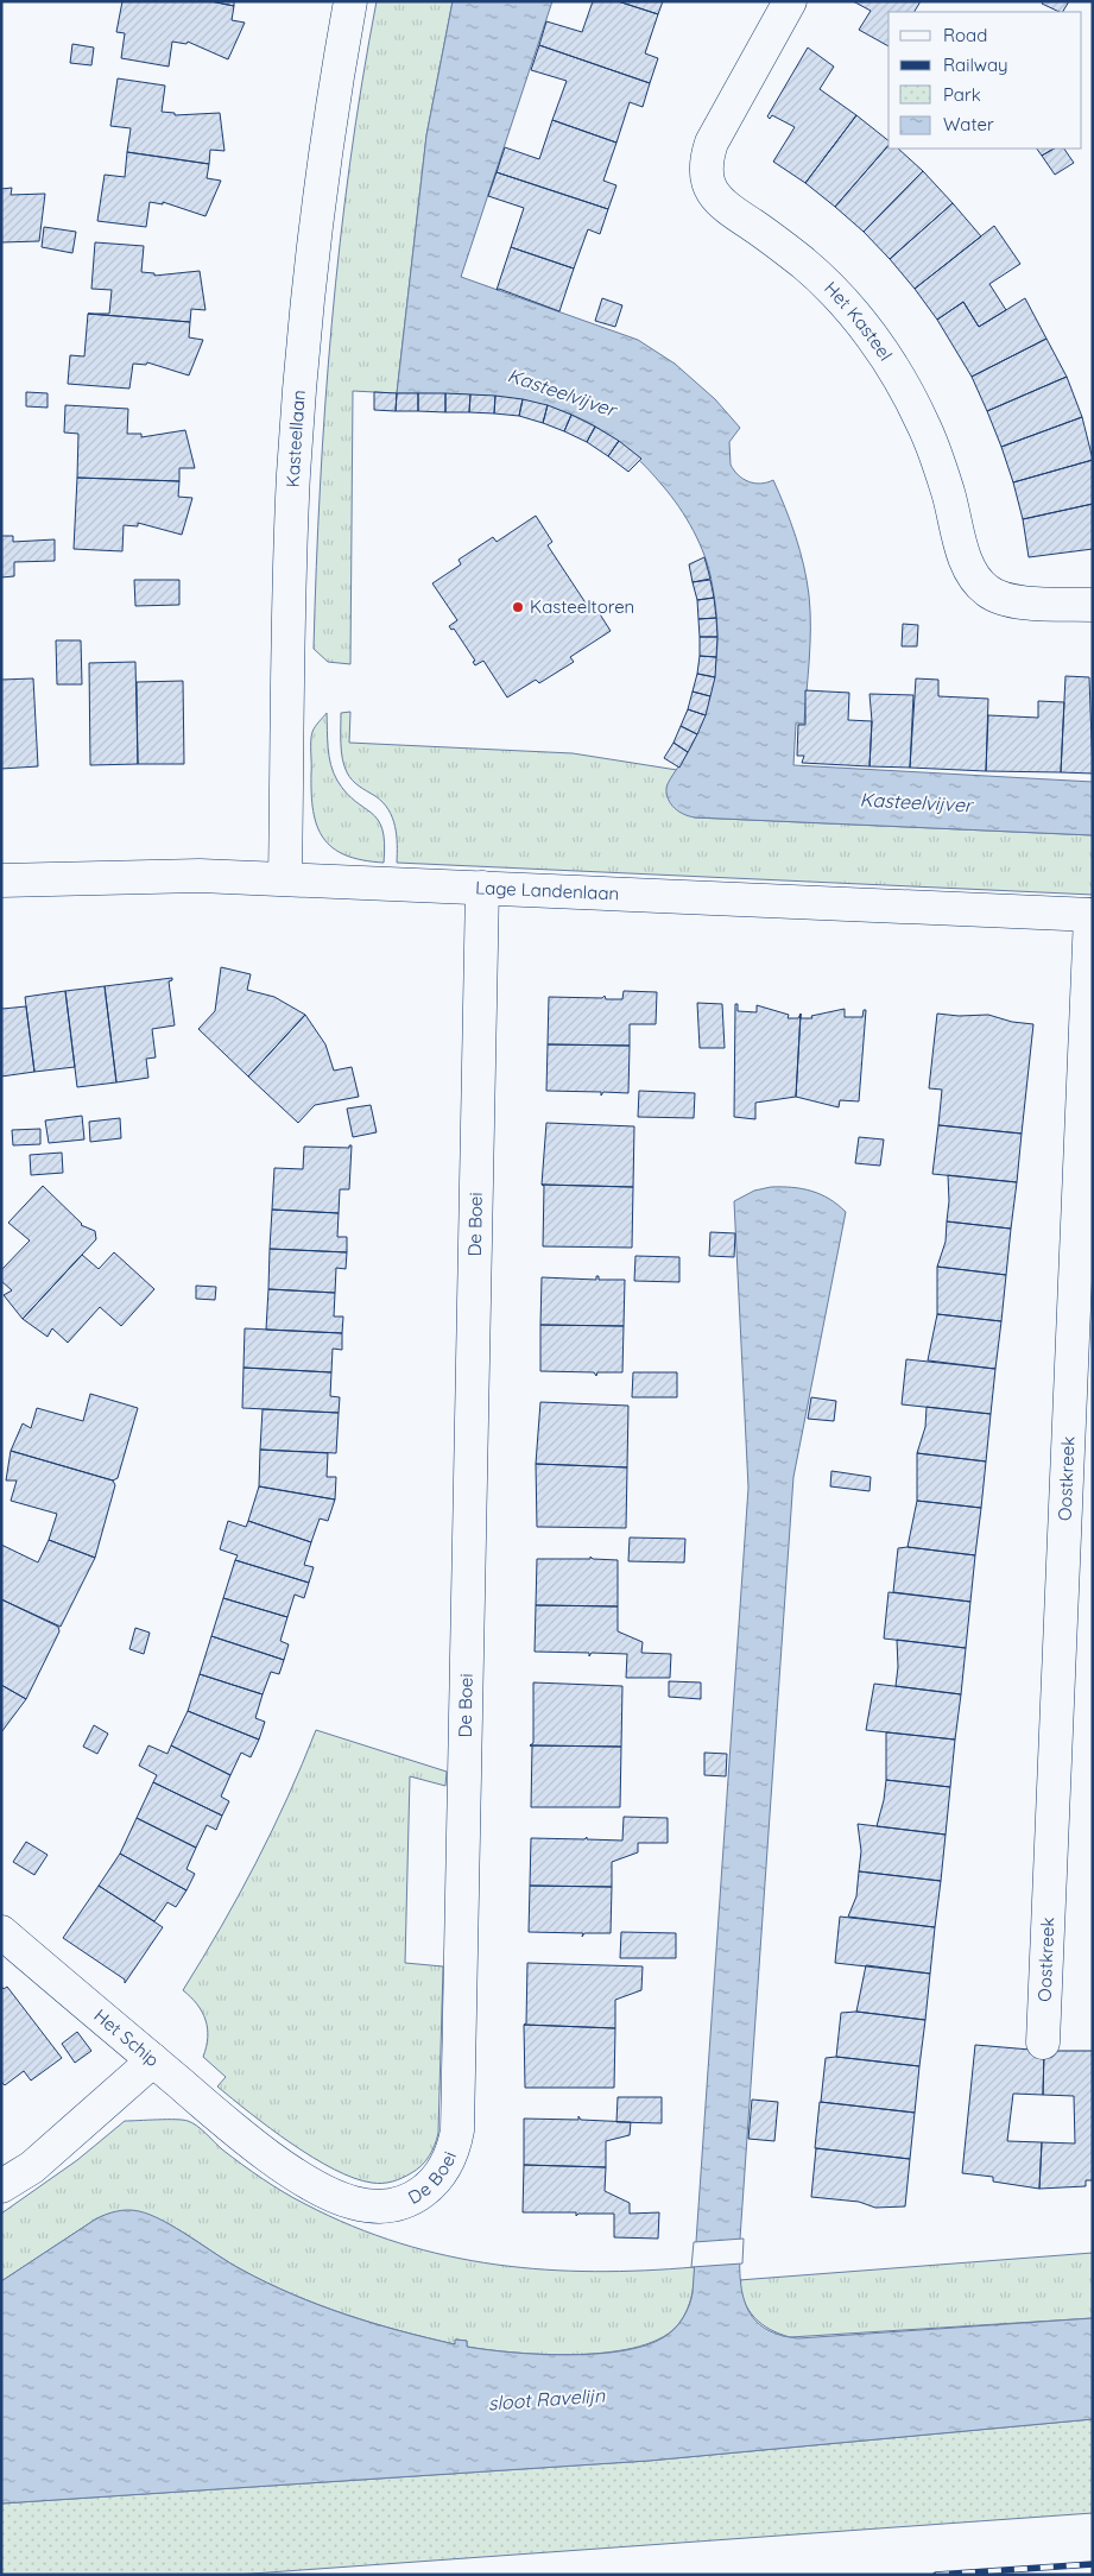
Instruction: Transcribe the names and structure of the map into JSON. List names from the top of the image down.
{
  "streets": {
    "street": [
      "Het Kasteel",
      "Kasteellaan",
      "Lage Landenlaan",
      "De Boei",
      "Oostkreek",
      "Het Schip"
    ]
  },
  "crossings": [
    ["Kasteellaan", "Lage Landenlaan"],
    ["Lage Landenlaan", "De Boei"],
    ["Lage Landenlaan", "Oostkreek"],
    ["De Boei", "Het Schip"]
  ],
  "water": ["Kasteelvijver", "sloot Ravelijn"],
  "places": ["Kasteeltoren"],
  "legend": [
    "Road",
    "Railway",
    "Park",
    "Water"
  ]
}
